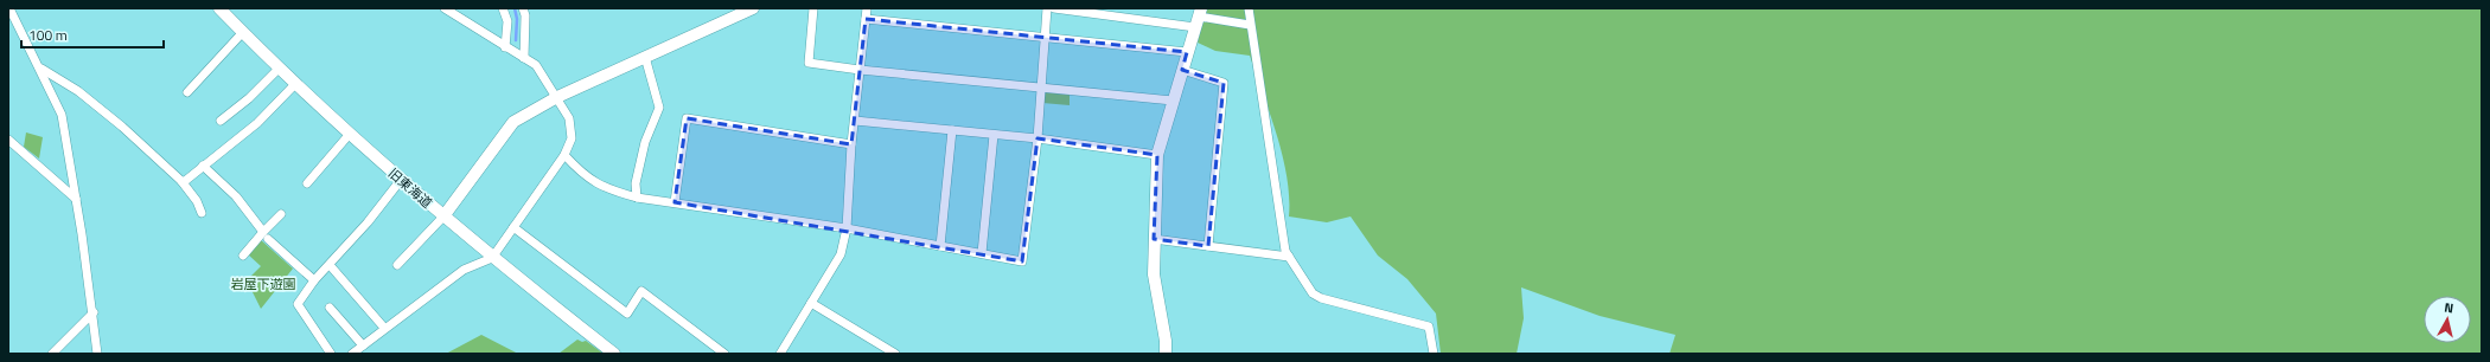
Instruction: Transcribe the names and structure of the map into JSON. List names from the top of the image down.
{
  "streets": {
    "street": ["旧東海道"]
  },
  "parks": ["岩屋下遊園"],
  "scale_bar": "100 m",
  "north": "top"
}
